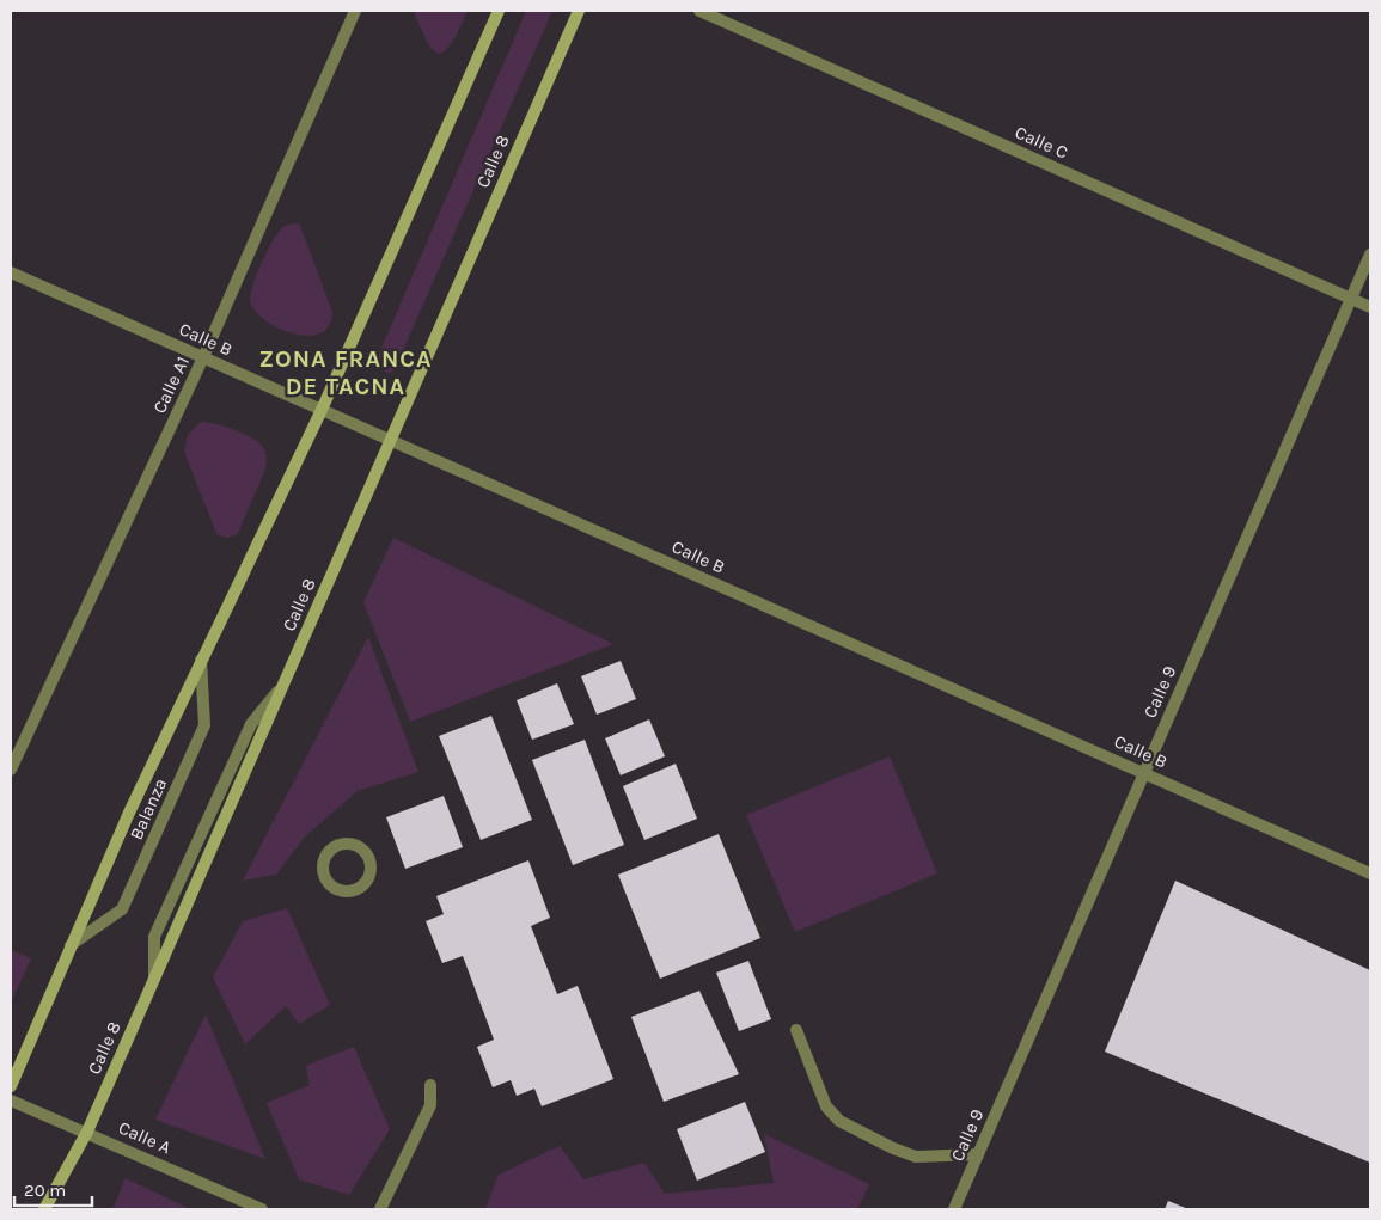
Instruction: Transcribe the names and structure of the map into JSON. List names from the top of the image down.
{
  "streets": {
    "street": [
      "Calle C",
      "Calle 8",
      "Calle B",
      "Calle A1",
      "Calle 9",
      "Balanza",
      "Calle A"
    ]
  },
  "crossings": [
    ["Calle C", "Calle 9"],
    ["Calle 8", "Calle B"],
    ["Calle 8", "Calle A"],
    ["Calle B", "Calle A1"],
    ["Calle B", "Calle 9"]
  ],
  "districts": ["ZONA FRANCA DE TACNA"],
  "scale_bar": "20 m"
}
